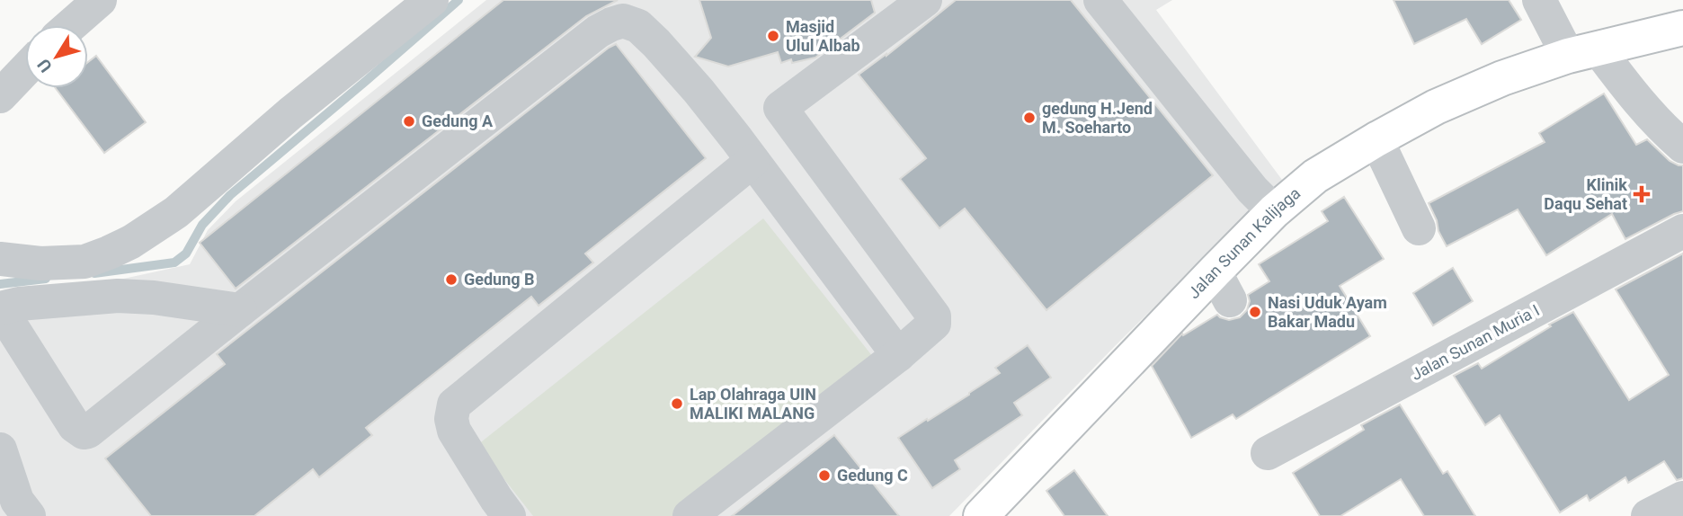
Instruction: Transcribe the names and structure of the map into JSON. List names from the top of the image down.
{
  "streets": {
    "main road": ["Jalan Sunan Kalijaga"],
    "street": ["Jalan Sunan Muria I"]
  },
  "places": {
    "other": [
      "Masjid Ulul Albab",
      "gedung H.Jend M. Soeharto",
      "Gedung A",
      "Gedung B",
      "Nasi Uduk Ayam Bakar Madu",
      "Lap Olahraga UIN MALIKI MALANG",
      "Gedung C"
    ],
    "health": ["Klinik Daqu Sehat"]
  },
  "north": "bottom left"
}
